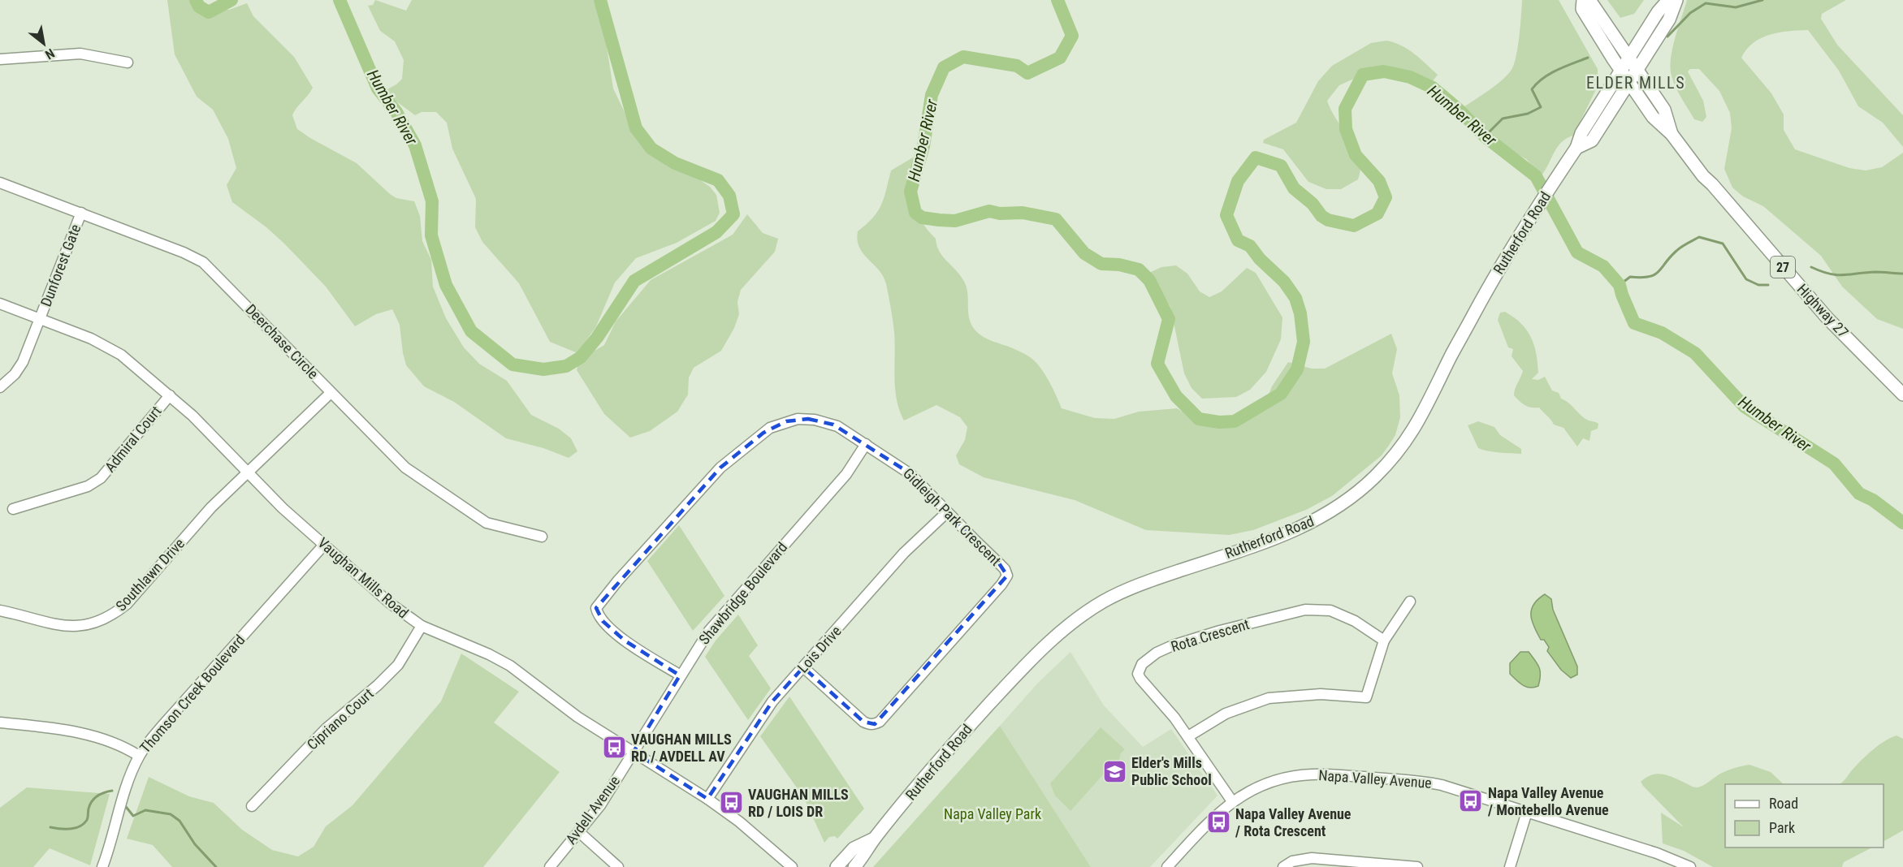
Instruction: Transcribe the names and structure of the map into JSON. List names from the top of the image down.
{
  "streets": {
    "main road": ["Rutherford Road", "27", "Highway 27"],
    "street": [
      "Dunforest Gate",
      "Deerchase Circle",
      "Admiral Court",
      "Gidleigh Park Crescent",
      "Southlawn Drive",
      "Vaughan Mills Road",
      "Shawbridge Boulevard",
      "Rota Crescent",
      "Lois Drive",
      "Thomson Creek Boulevard",
      "Cipriano Court",
      "Napa Valley Avenue",
      "Avdell Avenue"
    ]
  },
  "crossings": [
    ["Rutherford Road", "Highway 27"],
    ["Dunforest Gate", "Deerchase Circle"],
    ["Dunforest Gate", "Vaughan Mills Road"],
    ["Deerchase Circle", "Southlawn Drive"],
    ["Admiral Court", "Vaughan Mills Road"],
    ["Gidleigh Park Crescent", "Shawbridge Boulevard"],
    ["Gidleigh Park Crescent", "Lois Drive"],
    ["Southlawn Drive", "Vaughan Mills Road"],
    ["Vaughan Mills Road", "Shawbridge Boulevard"],
    ["Vaughan Mills Road", "Lois Drive"],
    ["Vaughan Mills Road", "Thomson Creek Boulevard"],
    ["Vaughan Mills Road", "Cipriano Court"],
    ["Vaughan Mills Road", "Avdell Avenue"],
    ["Shawbridge Boulevard", "Avdell Avenue"],
    ["Rota Crescent", "Napa Valley Avenue"]
  ],
  "districts": ["ELDER MILLS"],
  "water": ["Humber River"],
  "parks": ["Napa Valley Park"],
  "places": {
    "bus stop": [
      "VAUGHAN MILLS RD / AVDELL AV",
      "Napa Valley Avenue / Montebello Avenue",
      "VAUGHAN MILLS RD / LOIS DR",
      "Napa Valley Avenue / Rota Crescent"
    ],
    "school or university": ["Elder's Mills Public School"]
  },
  "legend": ["Road", "Park"],
  "north": "bottom right"
}
